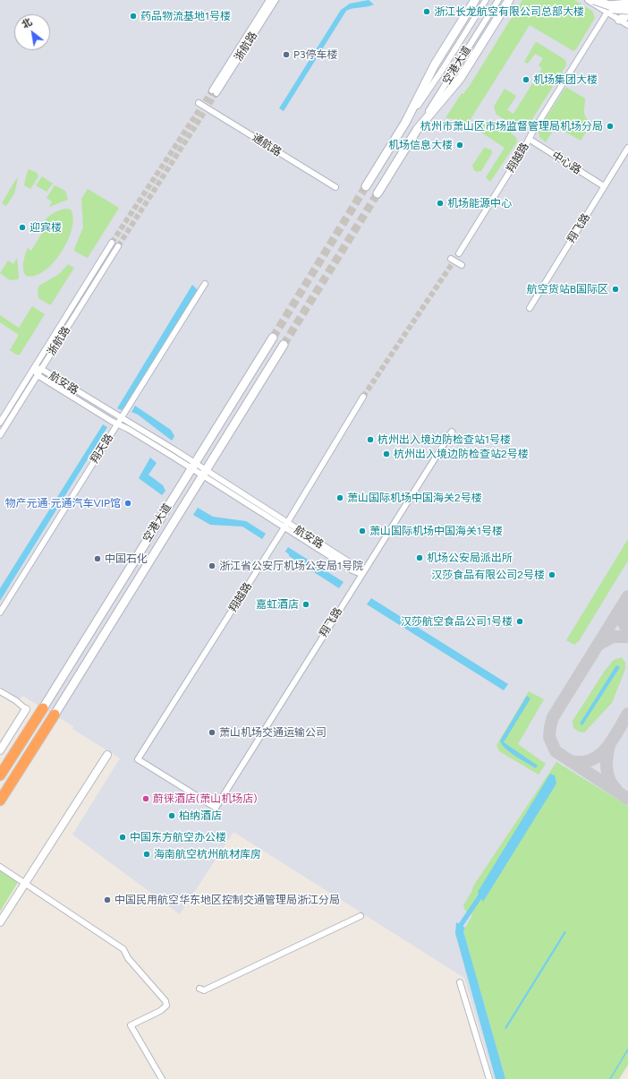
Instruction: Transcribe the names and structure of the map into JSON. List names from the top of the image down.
{
  "streets": {
    "main road": ["空港大道"],
    "street": [
      "浙航路",
      "通航路",
      "翔越路",
      "中心路",
      "翔飞路",
      "航安路",
      "翔天路"
    ]
  },
  "crossings": [
    ["浙航路", "航安路"],
    ["空港大道", "航安路"],
    ["翔越路", "中心路"],
    ["翔越路", "翔飞路"],
    ["翔越路", "航安路"],
    ["中心路", "翔飞路"],
    ["翔飞路", "航安路"],
    ["航安路", "翔天路"]
  ],
  "places": [
    "浙江长龙航空有限公司总部大楼",
    "药品物流基地1号楼",
    "P3停车楼",
    "机场集团大楼",
    "杭州市萧山区市场监督管理局机场分局",
    "机场信息大楼",
    "机场能源中心",
    "迎宾楼",
    "航空货站B国际区",
    "杭州出入境边防检查站1号楼",
    "杭州出入境边防检查站2号楼",
    "萧山国际机场中国海关2号楼",
    "物产元通·元通汽车VIP馆",
    "萧山国际机场中国海关1号楼",
    "机场公安局派出所",
    "中国石化",
    "浙江省公安厅机场公安局1号院",
    "汉莎食品有限公司2号楼",
    "嘉虹酒店",
    "汉莎航空食品公司1号楼",
    "萧山机场交通运输公司",
    "蔚徕酒店(萧山机场店)",
    "柏纳酒店",
    "中国东方航空办公楼",
    "海南航空杭州航材库房",
    "中国民用航空华东地区控制交通管理局浙江分局"
  ],
  "north": "top left"
}
